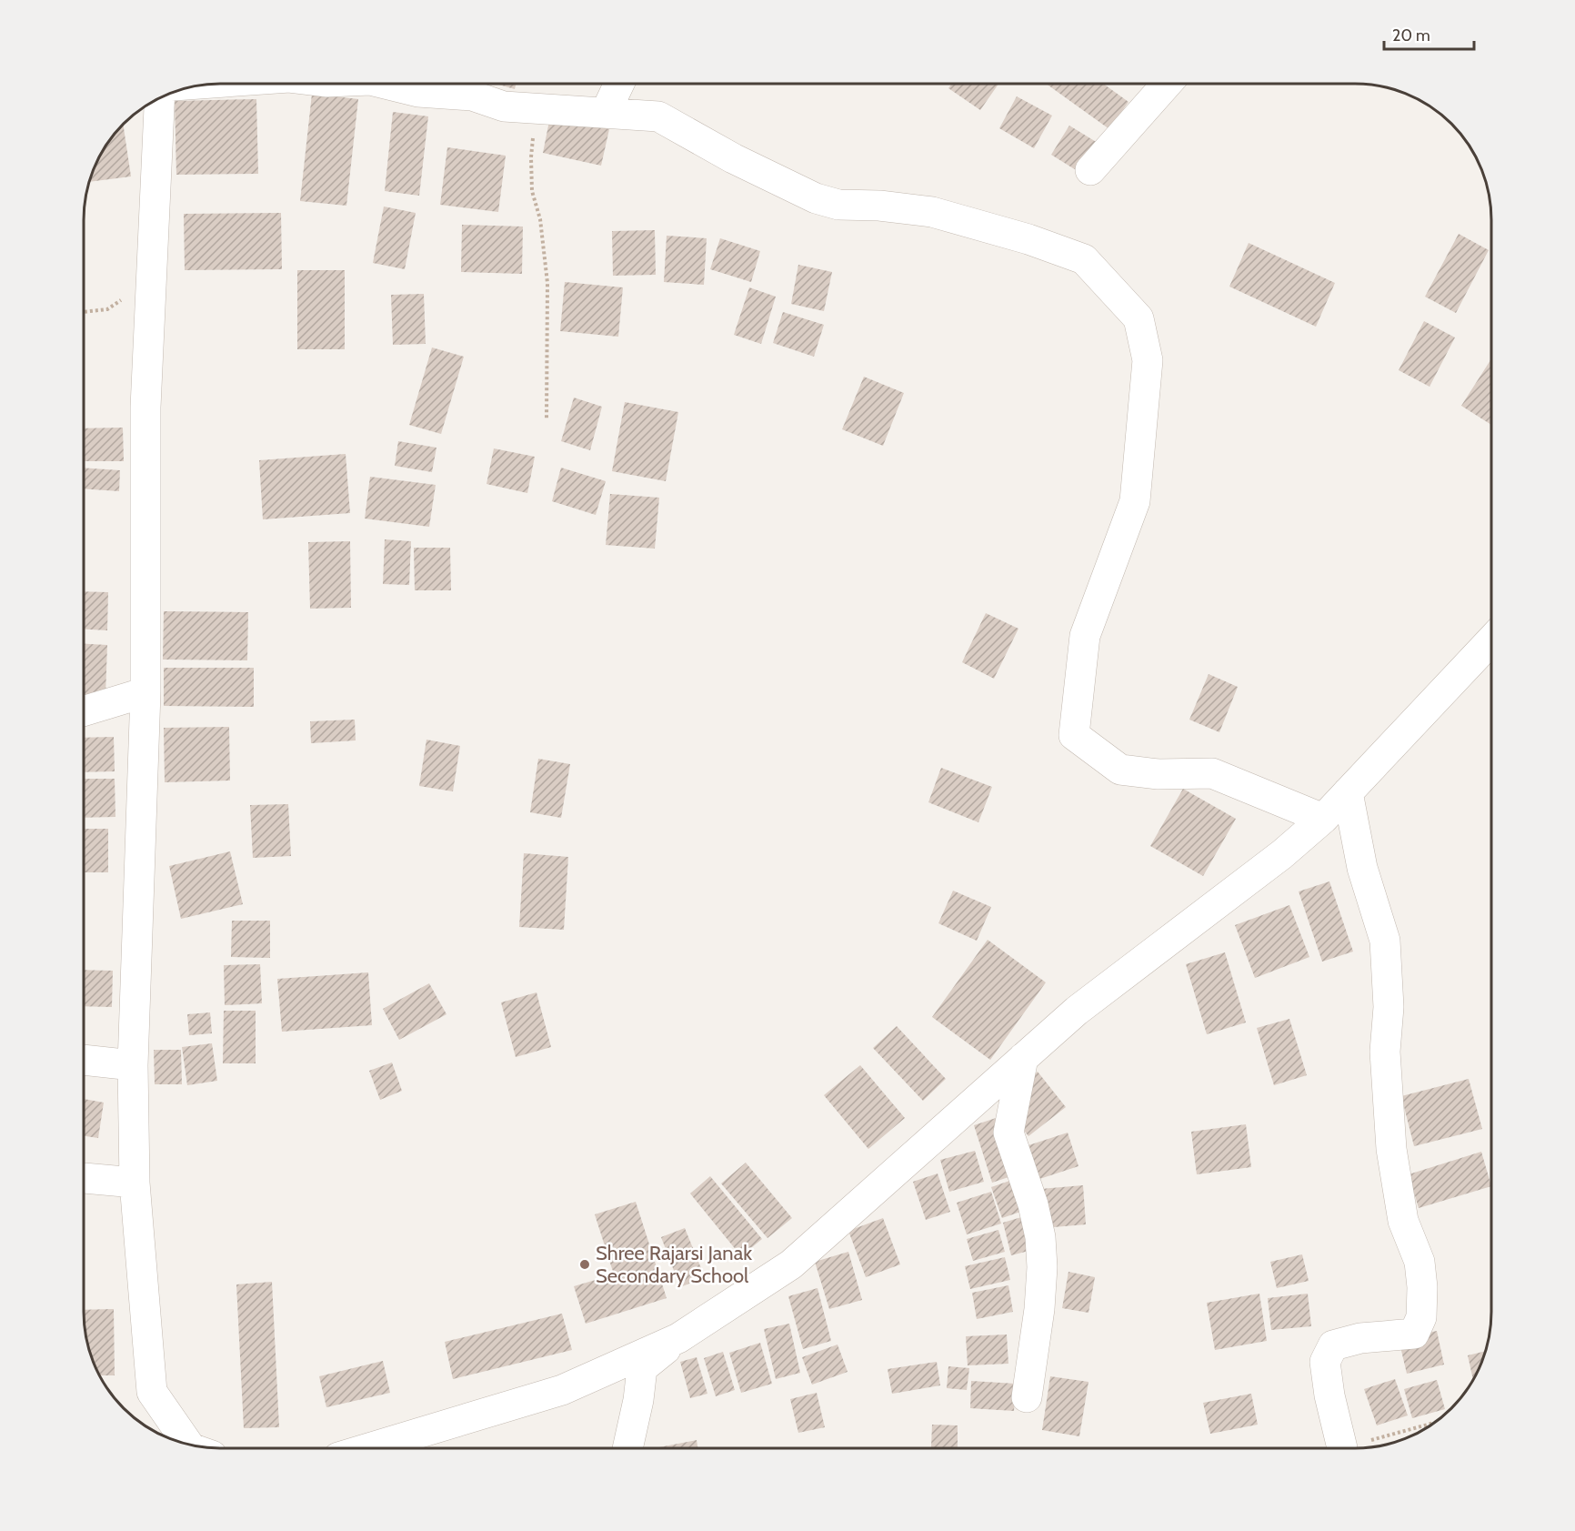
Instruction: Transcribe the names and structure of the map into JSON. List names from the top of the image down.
{
  "places": ["Shree Rajarsi Janak Secondary School"],
  "scale_bar": "20 m"
}
